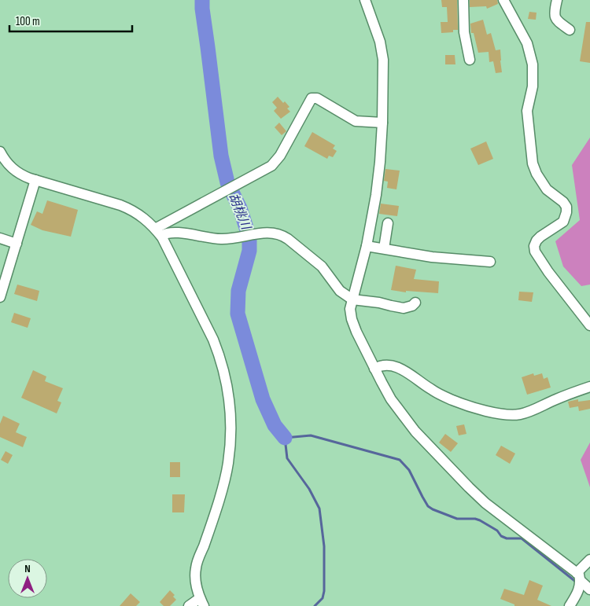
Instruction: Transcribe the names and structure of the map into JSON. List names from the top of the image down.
{
  "water": ["胡桃川"],
  "scale_bar": "100 m",
  "north": "top"
}
